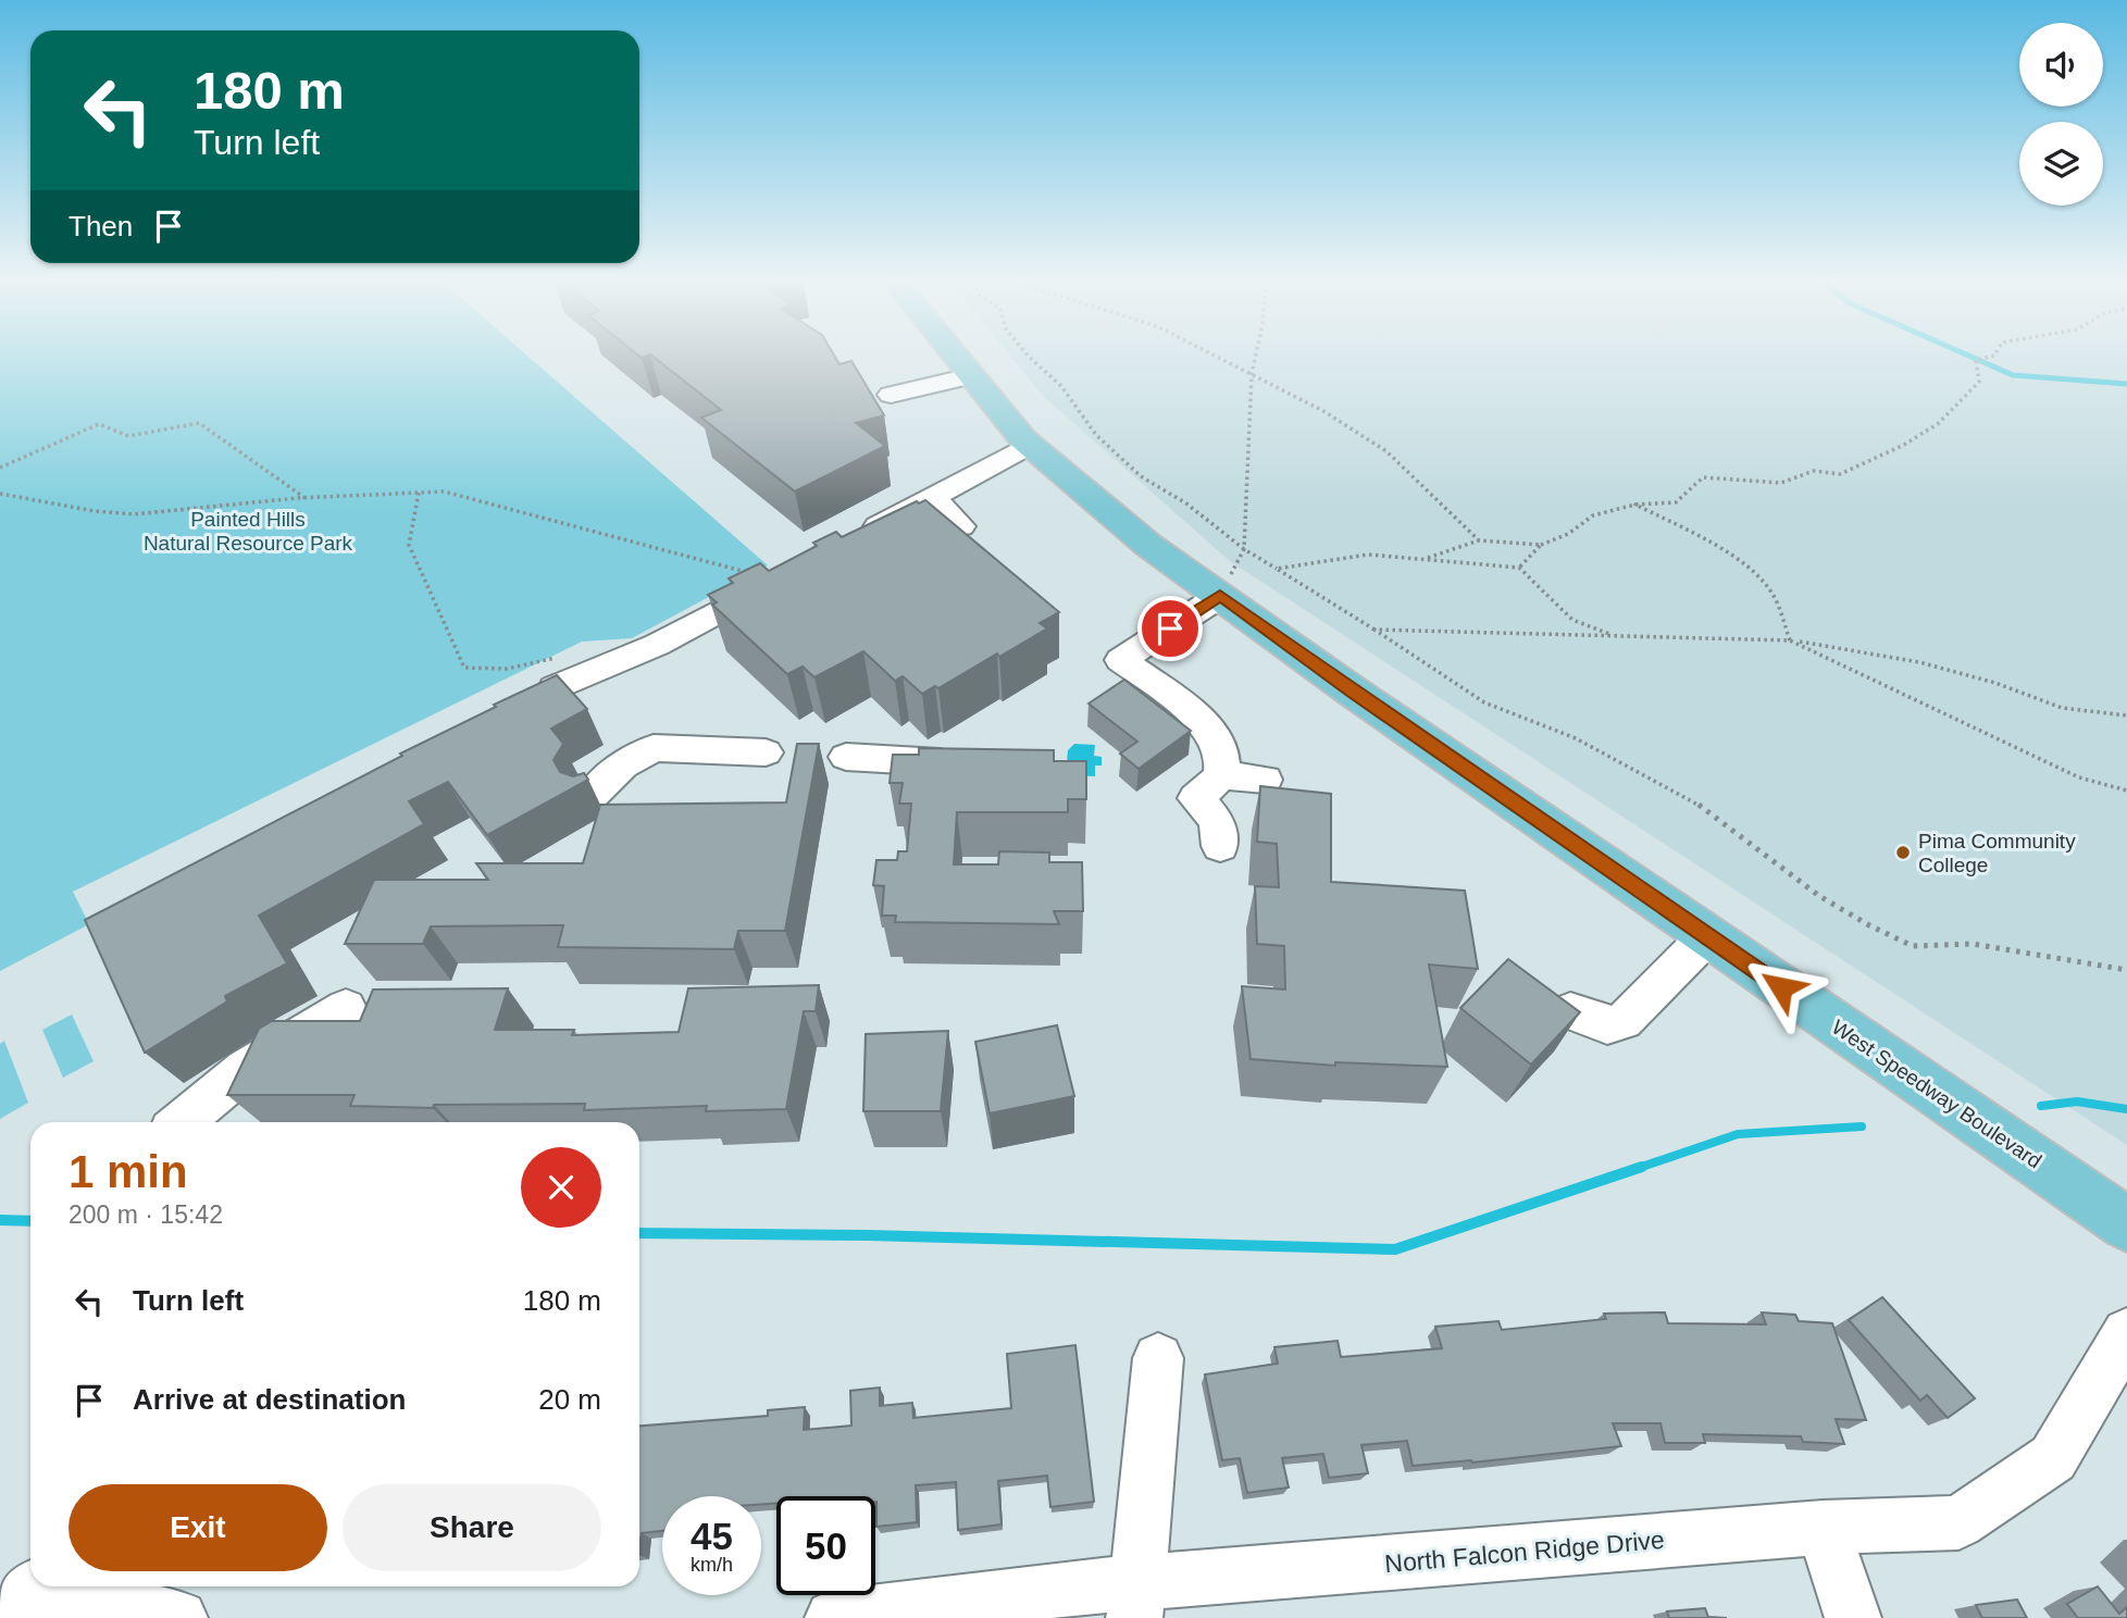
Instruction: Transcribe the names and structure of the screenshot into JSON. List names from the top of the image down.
{
  "streets": {
    "main road": ["West Speedway Boulevard"],
    "street": ["North Falcon Ridge Drive"]
  },
  "parks": ["Painted Hills Natural Resource Park"],
  "places": ["Pima Community College"],
  "page": {
    "turn": ["180 m", "Turn left"],
    "then": "Then",
    "heading": ["1 min", "200 m · 15:42"],
    "list": [
      {
        "name": "Turn left",
        "value": "180 m"
      },
      {
        "name": "Arrive at destination",
        "value": "20 m"
      }
    ],
    "buttons": ["Exit", "Share"],
    "speed": "45 km/h",
    "limit": "50"
  }
}
